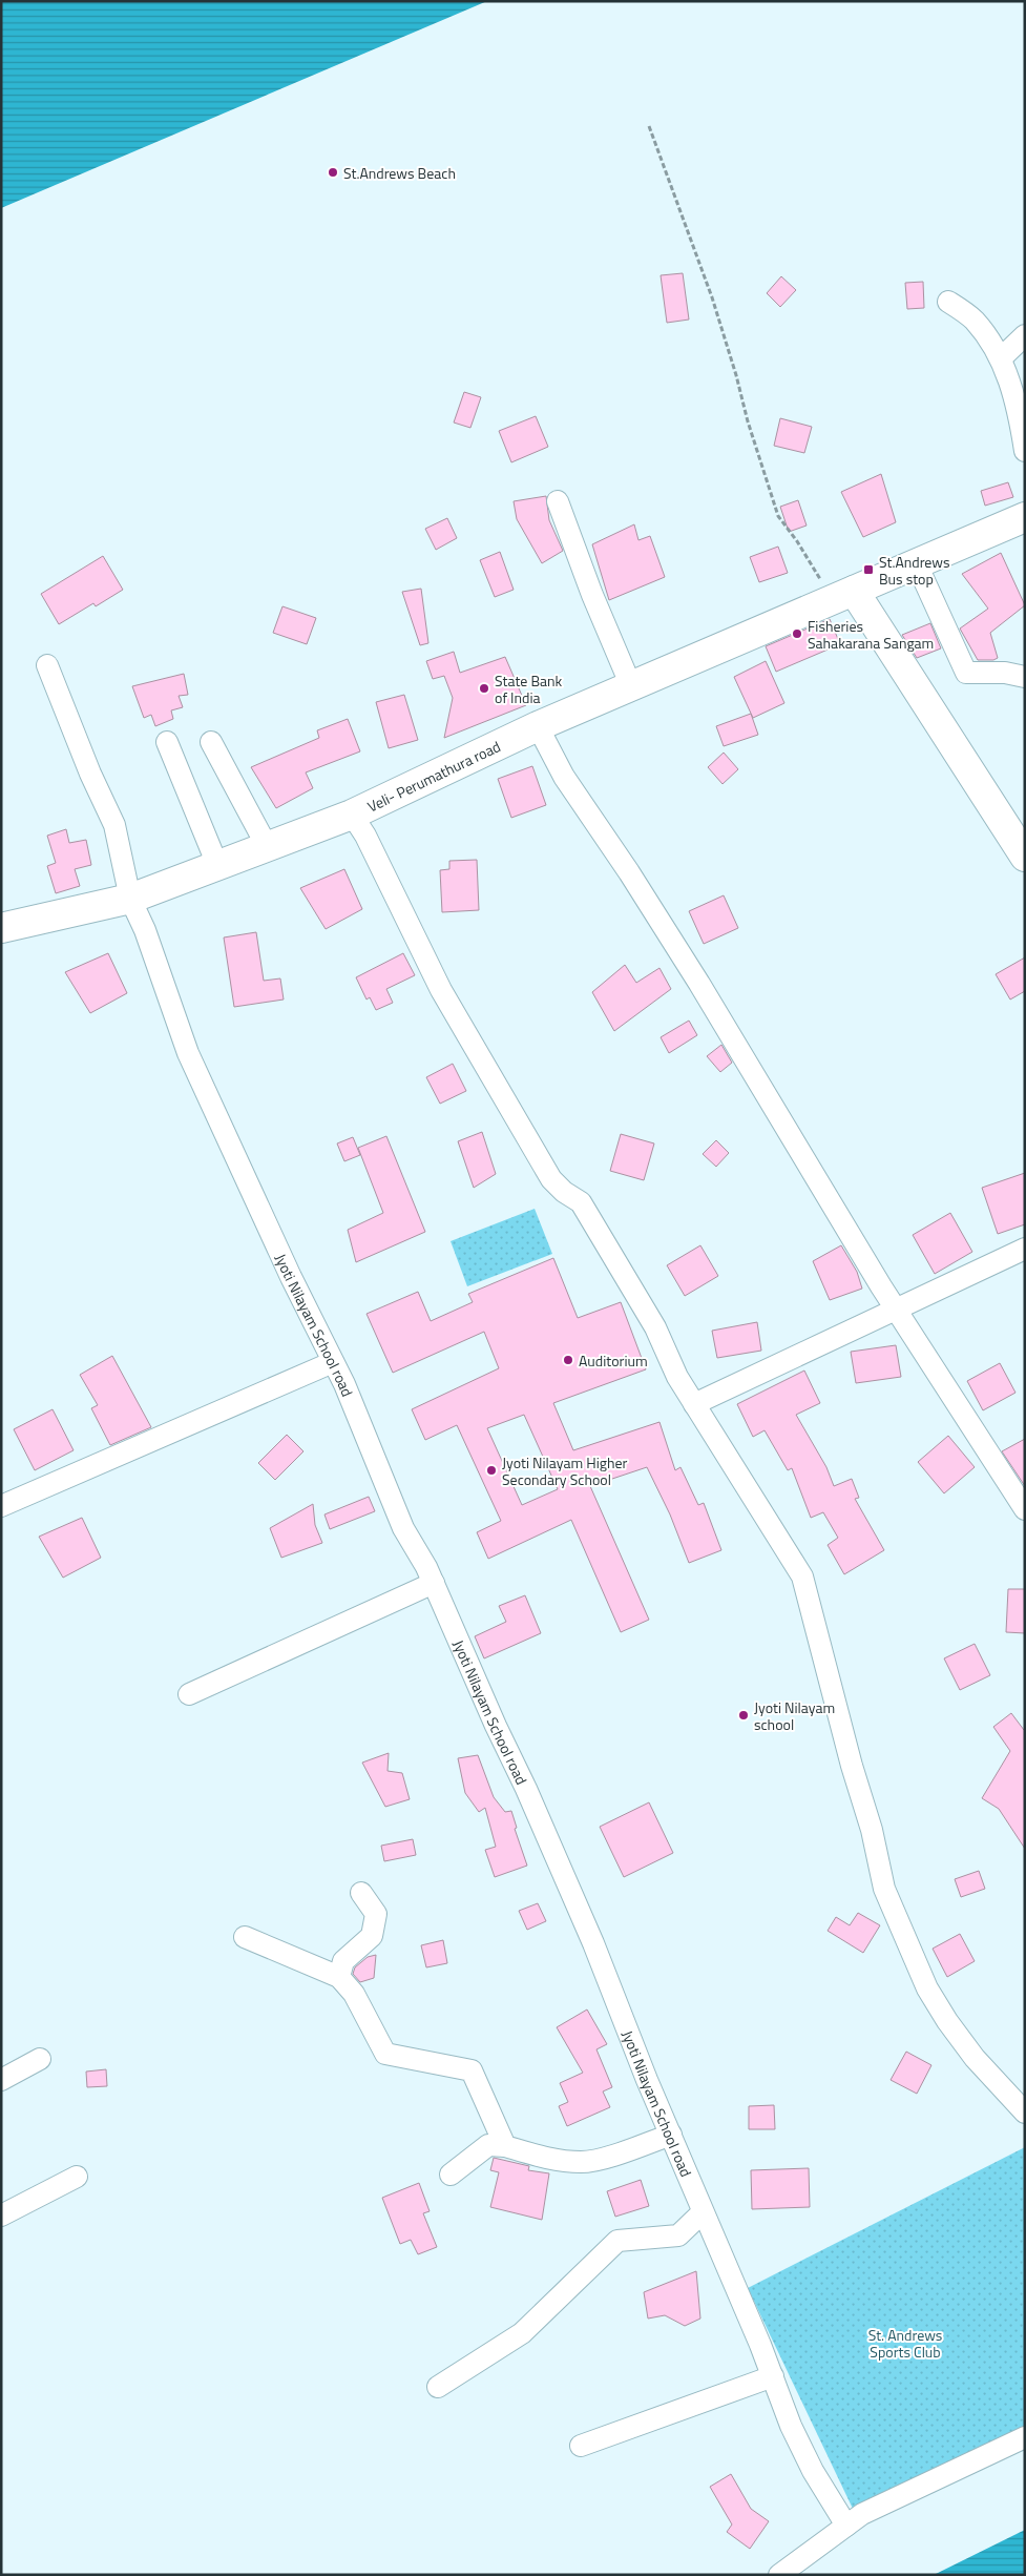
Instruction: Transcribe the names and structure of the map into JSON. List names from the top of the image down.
{
  "streets": {
    "main road": ["Veli- Perumathura road"],
    "street": ["Jyoti Nilayam School road"]
  },
  "crossings": [
    ["Veli- Perumathura road", "Jyoti Nilayam School road"]
  ],
  "parks": ["St. Andrews Sports Club"],
  "places": {
    "other": [
      "St.Andrews Beach",
      "Fisheries Sahakarana Sangam",
      "State Bank of India",
      "Auditorium",
      "Jyoti Nilayam Higher Secondary School",
      "Jyoti Nilayam school"
    ],
    "transit": ["St.Andrews Bus stop"]
  }
}
